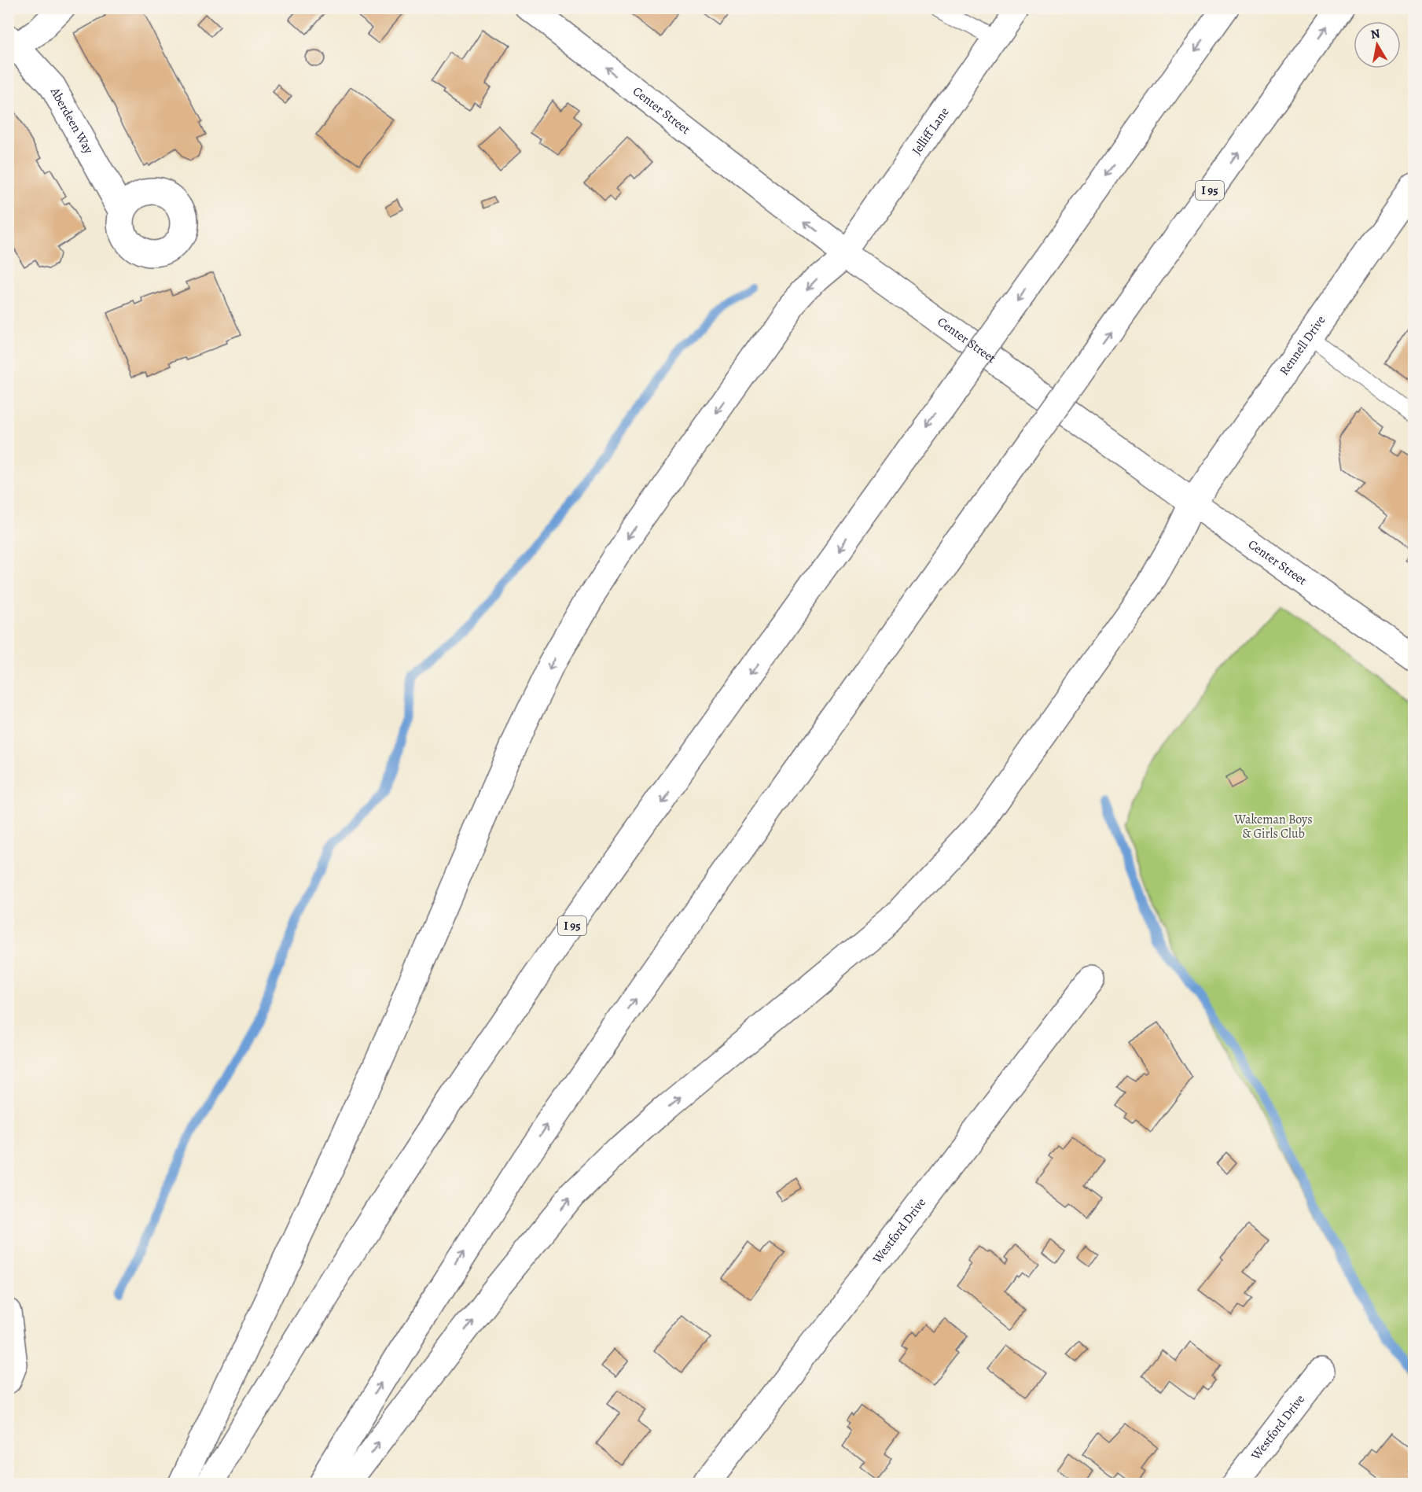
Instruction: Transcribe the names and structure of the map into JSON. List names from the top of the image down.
{
  "streets": {
    "main road": [
      "Center Street",
      "Aberdeen Way",
      "Jelliff Lane",
      "I 95",
      "Rennell Drive",
      "Westford Drive"
    ]
  },
  "crossings": [
    ["Center Street", "Jelliff Lane"],
    ["Center Street", "Rennell Drive"]
  ],
  "one_way": ["Center Street"],
  "parks": ["Wakeman Boys & Girls Club"],
  "north": "top"
}
